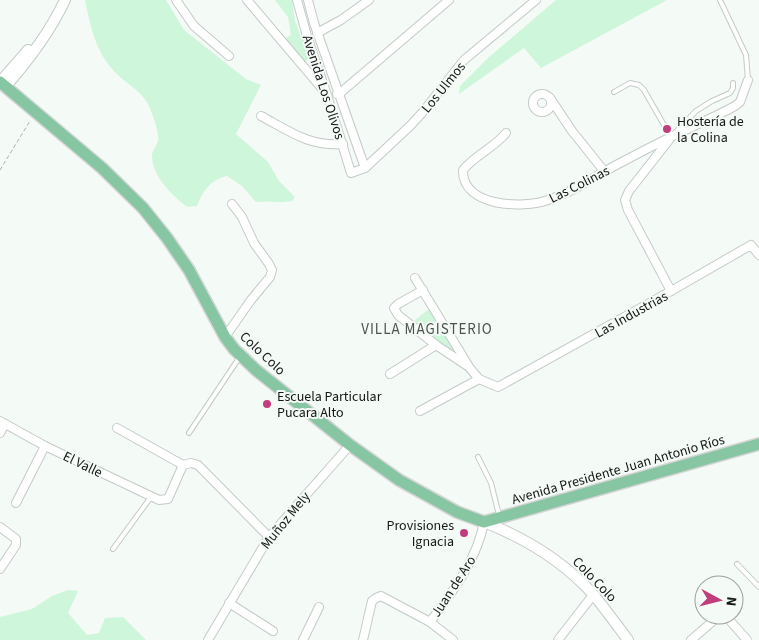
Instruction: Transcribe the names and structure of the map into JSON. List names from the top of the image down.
{
  "streets": {
    "main road": ["Colo Colo", "Avenida Presidente Juan Antonio Ríos"],
    "street": [
      "Avenida Los Olivos",
      "Los Ulmos",
      "Las Colinas",
      "Las Industrias",
      "El Valle",
      "Muñoz Mely",
      "Juan de Aro"
    ]
  },
  "crossings": [
    ["Avenida Los Olivos", "Los Ulmos"],
    ["Las Colinas", "Las Industrias"],
    ["Colo Colo", "Avenida Presidente Juan Antonio Ríos"],
    ["Colo Colo", "Muñoz Mely"],
    ["Colo Colo", "Juan de Aro"],
    ["Avenida Presidente Juan Antonio Ríos", "Juan de Aro"]
  ],
  "districts": ["VILLA MAGISTERIO"],
  "places": ["Hostería de la Colina", "Escuela Particular Pucara Alto", "Provisiones Ignacia"],
  "north": "right"
}
